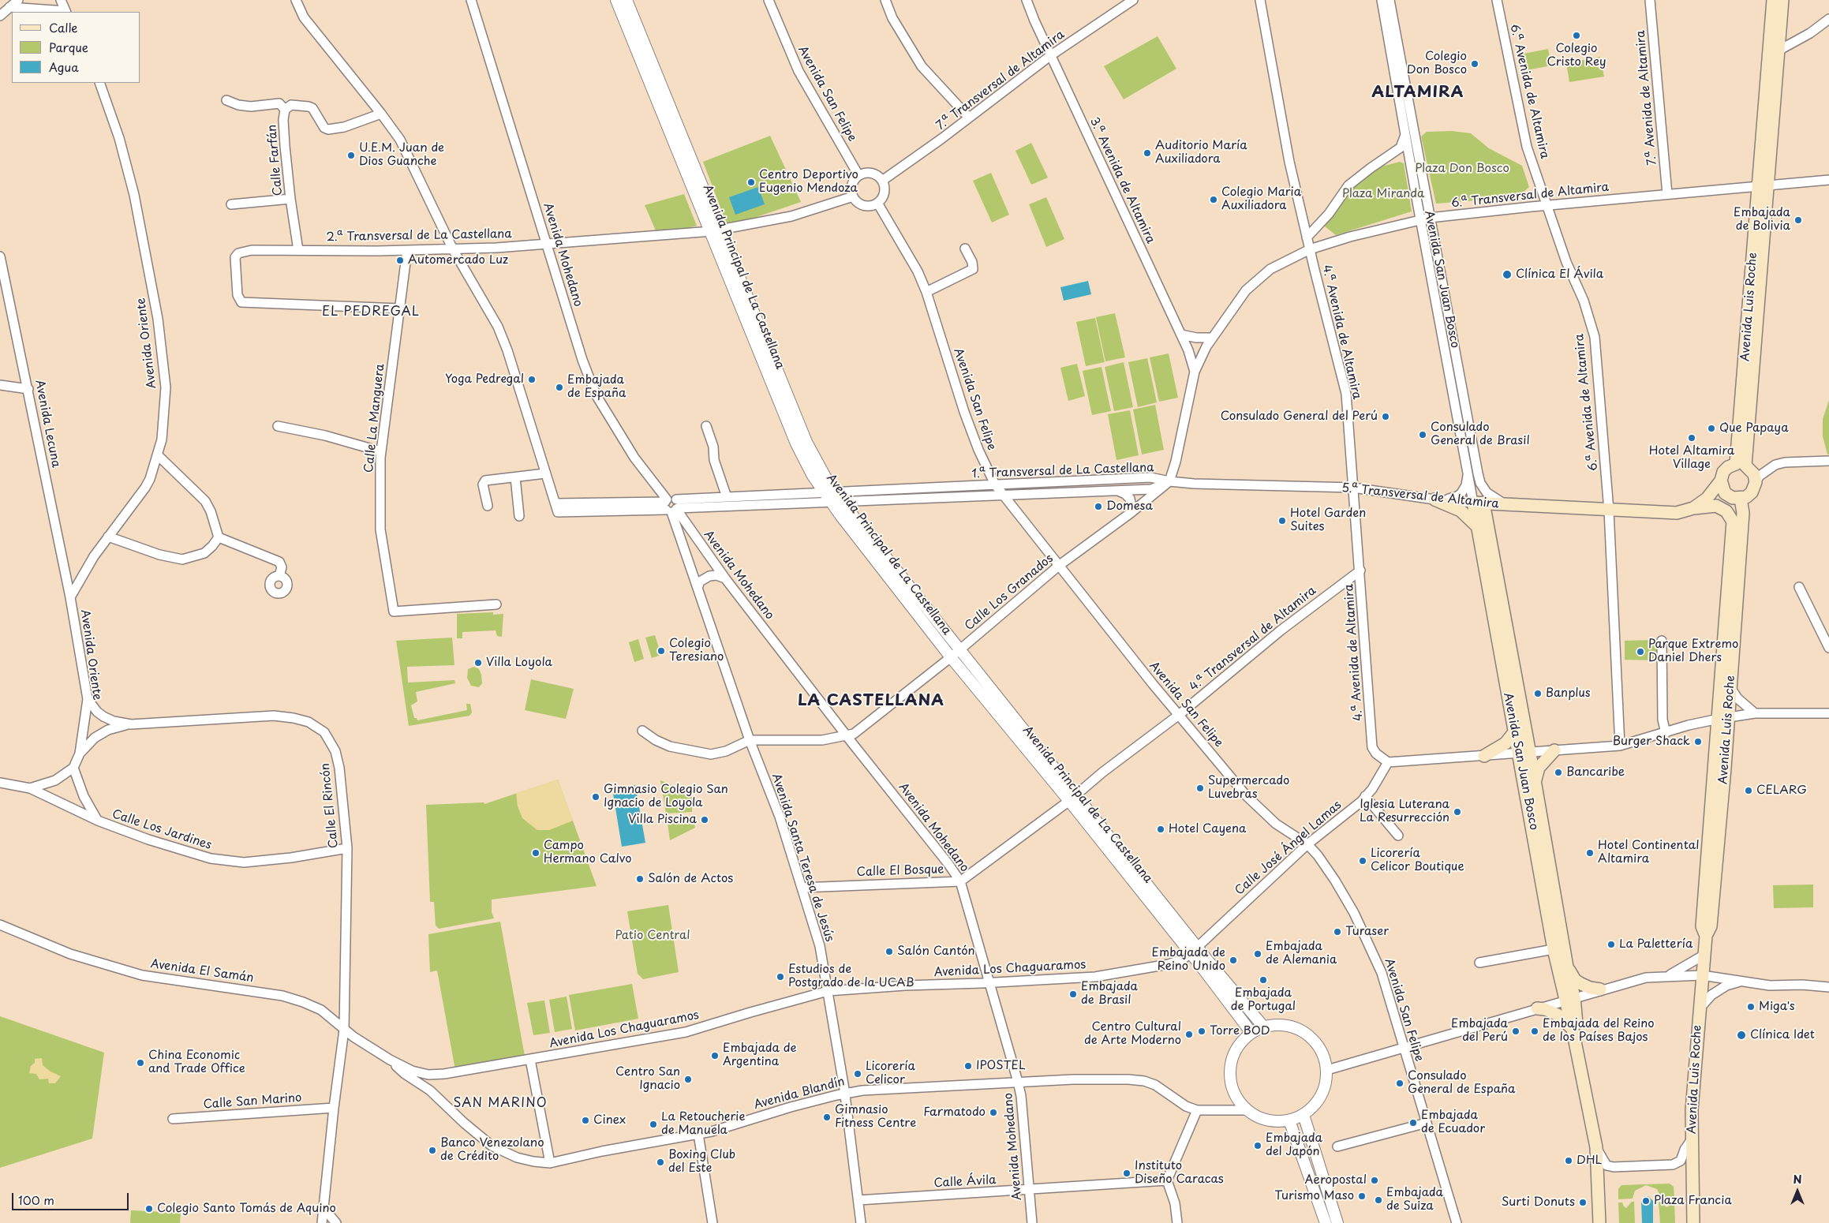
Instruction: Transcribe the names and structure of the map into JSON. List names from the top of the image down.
{
  "streets": {
    "main road": ["Avenida San Juan Bosco", "Avenida Luis Roche", "5.ª Transversal de Altamira"],
    "street": [
      "7.ª Transversal de Altamira",
      "6.ª Avenida de Altamira",
      "Avenida San Felipe",
      "7.ª Avenida de Altamira",
      "Calle Farfán",
      "3.ª Avenida de Altamira",
      "6.ª Transversal de Altamira",
      "2.ª Transversal de La Castellana",
      "Avenida Mohedano",
      "Avenida Principal de La Castellana",
      "4.ª Avenida de Altamira",
      "Avenida Oriente",
      "Calle La Manguera",
      "Avenida Lecuna",
      "1.ª Transversal de La Castellana",
      "Calle Los Granados",
      "4.ª Transversal de Altamira",
      "Calle El Rincón",
      "Calle Los Jardines",
      "Calle José Ángel Lamas",
      "Avenida Santa Teresa de Jesús",
      "Calle El Bosque",
      "Avenida Los Chaguaramos",
      "Avenida El Samán",
      "Avenida Blandín",
      "Calle San Marino",
      "Calle Ávila"
    ]
  },
  "crossings": [
    ["7.ª Transversal de Altamira", "Avenida San Felipe"],
    ["7.ª Transversal de Altamira", "3.ª Avenida de Altamira"],
    ["7.ª Transversal de Altamira", "2.ª Transversal de La Castellana"],
    ["6.ª Avenida de Altamira", "6.ª Transversal de Altamira"],
    ["6.ª Avenida de Altamira", "5.ª Transversal de Altamira"],
    ["Avenida San Felipe", "2.ª Transversal de La Castellana"],
    ["Avenida San Felipe", "1.ª Transversal de La Castellana"],
    ["Avenida San Felipe", "Calle Los Granados"],
    ["Avenida San Felipe", "4.ª Transversal de Altamira"],
    ["Avenida San Felipe", "Calle José Ángel Lamas"],
    ["7.ª Avenida de Altamira", "6.ª Transversal de Altamira"],
    ["Calle Farfán", "2.ª Transversal de La Castellana"],
    ["3.ª Avenida de Altamira", "6.ª Transversal de Altamira"],
    ["6.ª Transversal de Altamira", "Avenida San Juan Bosco"],
    ["6.ª Transversal de Altamira", "Avenida Luis Roche"],
    ["6.ª Transversal de Altamira", "4.ª Avenida de Altamira"],
    ["6.ª Transversal de Altamira", "1.ª Transversal de La Castellana"],
    ["6.ª Transversal de Altamira", "5.ª Transversal de Altamira"],
    ["6.ª Transversal de Altamira", "Calle Los Granados"],
    ["2.ª Transversal de La Castellana", "Avenida Mohedano"],
    ["2.ª Transversal de La Castellana", "Avenida Principal de La Castellana"],
    ["2.ª Transversal de La Castellana", "Calle La Manguera"],
    ["Avenida Mohedano", "1.ª Transversal de La Castellana"],
    ["Avenida Mohedano", "Calle Los Granados"],
    ["Avenida Mohedano", "Avenida Santa Teresa de Jesús"],
    ["Avenida Mohedano", "Calle El Bosque"],
    ["Avenida Mohedano", "Avenida Los Chaguaramos"],
    ["Avenida Mohedano", "Avenida Blandín"],
    ["Avenida Mohedano", "Calle Ávila"],
    ["Avenida Principal de La Castellana", "1.ª Transversal de La Castellana"],
    ["Avenida Principal de La Castellana", "Calle Los Granados"],
    ["Avenida Principal de La Castellana", "4.ª Transversal de Altamira"],
    ["Avenida Principal de La Castellana", "Calle José Ángel Lamas"],
    ["Avenida Principal de La Castellana", "Calle El Bosque"],
    ["Avenida Principal de La Castellana", "Avenida Los Chaguaramos"],
    ["Avenida Principal de La Castellana", "Avenida Blandín"],
    ["Avenida San Juan Bosco", "5.ª Transversal de Altamira"],
    ["Avenida Luis Roche", "5.ª Transversal de Altamira"],
    ["4.ª Avenida de Altamira", "5.ª Transversal de Altamira"],
    ["4.ª Avenida de Altamira", "4.ª Transversal de Altamira"],
    ["4.ª Avenida de Altamira", "Calle José Ángel Lamas"],
    ["Avenida Oriente", "Avenida Lecuna"],
    ["Avenida Oriente", "Calle El Rincón"],
    ["1.ª Transversal de La Castellana", "5.ª Transversal de Altamira"],
    ["1.ª Transversal de La Castellana", "Calle Los Granados"],
    ["1.ª Transversal de La Castellana", "Avenida Santa Teresa de Jesús"],
    ["5.ª Transversal de Altamira", "Calle Los Granados"],
    ["Calle Los Granados", "Avenida Santa Teresa de Jesús"],
    ["4.ª Transversal de Altamira", "Calle El Bosque"],
    ["Calle El Rincón", "Calle Los Jardines"],
    ["Calle El Rincón", "Avenida El Samán"],
    ["Calle El Rincón", "Calle San Marino"],
    ["Calle José Ángel Lamas", "Avenida Los Chaguaramos"],
    ["Avenida Santa Teresa de Jesús", "Calle El Bosque"],
    ["Avenida Santa Teresa de Jesús", "Avenida Los Chaguaramos"],
    ["Avenida Santa Teresa de Jesús", "Avenida Blandín"],
    ["Avenida Santa Teresa de Jesús", "Calle Ávila"],
    ["Avenida Los Chaguaramos", "Avenida El Samán"],
    ["Avenida Los Chaguaramos", "Avenida Blandín"],
    ["Avenida El Samán", "Avenida Blandín"]
  ],
  "districts": [
    "ALTAMIRA",
    "EL PEDREGAL",
    "LA CASTELLANA",
    "SAN MARINO"
  ],
  "parks": ["Plaza Don Bosco", "Plaza Miranda", "Patio Central"],
  "places": [
    "Colegio Cristo Rey",
    "Colegio Don Bosco",
    "Auditorio María Auxiliadora",
    "U.E.M. Juan de Dios Guanche",
    "Centro Deportivo Eugenio Mendoza",
    "Colegio Maria Auxiliadora",
    "Embajada de Bolivia",
    "Automercado Luz",
    "Clínica El Ávila",
    "Yoga Pedregal",
    "Embajada de España",
    "Consulado General del Perú",
    "Que Papaya",
    "Consulado General de Brasil",
    "Hotel Altamira Village",
    "Domesa",
    "Hotel Garden Suites",
    "Colegio Teresiano",
    "Parque Extremo Daniel Dhers",
    "Villa Loyola",
    "Banplus",
    "Burger Shack",
    "Bancaribe",
    "Supermercado Luvebras",
    "CELARG",
    "Gimnasio Colegio San Ignacio de Loyola",
    "Iglesia Luterana La Resurrección",
    "Villa Piscina",
    "Hotel Cayena",
    "Campo Hermano Calvo",
    "Hotel Continental Altamira",
    "Licorería Celicor Boutique",
    "Salón de Actos",
    "Turaser",
    "La Palettería",
    "Salón Cantón",
    "Embajada de Alemania",
    "Embajada de Reino Unido",
    "Estudios de Postgrado de la UCAB",
    "Embajada de Portugal",
    "Embajada de Brasil",
    "Miga's",
    "Torre BOD",
    "Embajada del Perú",
    "Embajada del Reino de los Países Bajos",
    "Centro Cultural de Arte Moderno",
    "Clínica Idet",
    "Embajada de Argentina",
    "China Economic and Trade Office",
    "IPOSTEL",
    "Licorería Celicor",
    "Centro San Ignacio",
    "Consulado General de España",
    "Farmatodo",
    "Gimnasio Fitness Centre",
    "Cinex",
    "Embajada de Ecuador",
    "La Retoucherie de Manuela",
    "Embajada del Japón",
    "Banco Venezolano de Crédito",
    "DHL",
    "Boxing Club del Este",
    "Instituto Diseño Caracas",
    "Aeropostal",
    "Turismo Maso",
    "Embajada de Suiza",
    "Plaza Francia",
    "Surti Donuts",
    "Colegio Santo Tomás de Aquino"
  ],
  "legend": ["Calle", "Parque", "Agua"],
  "scale_bar": "100 m",
  "north": "top"
}
